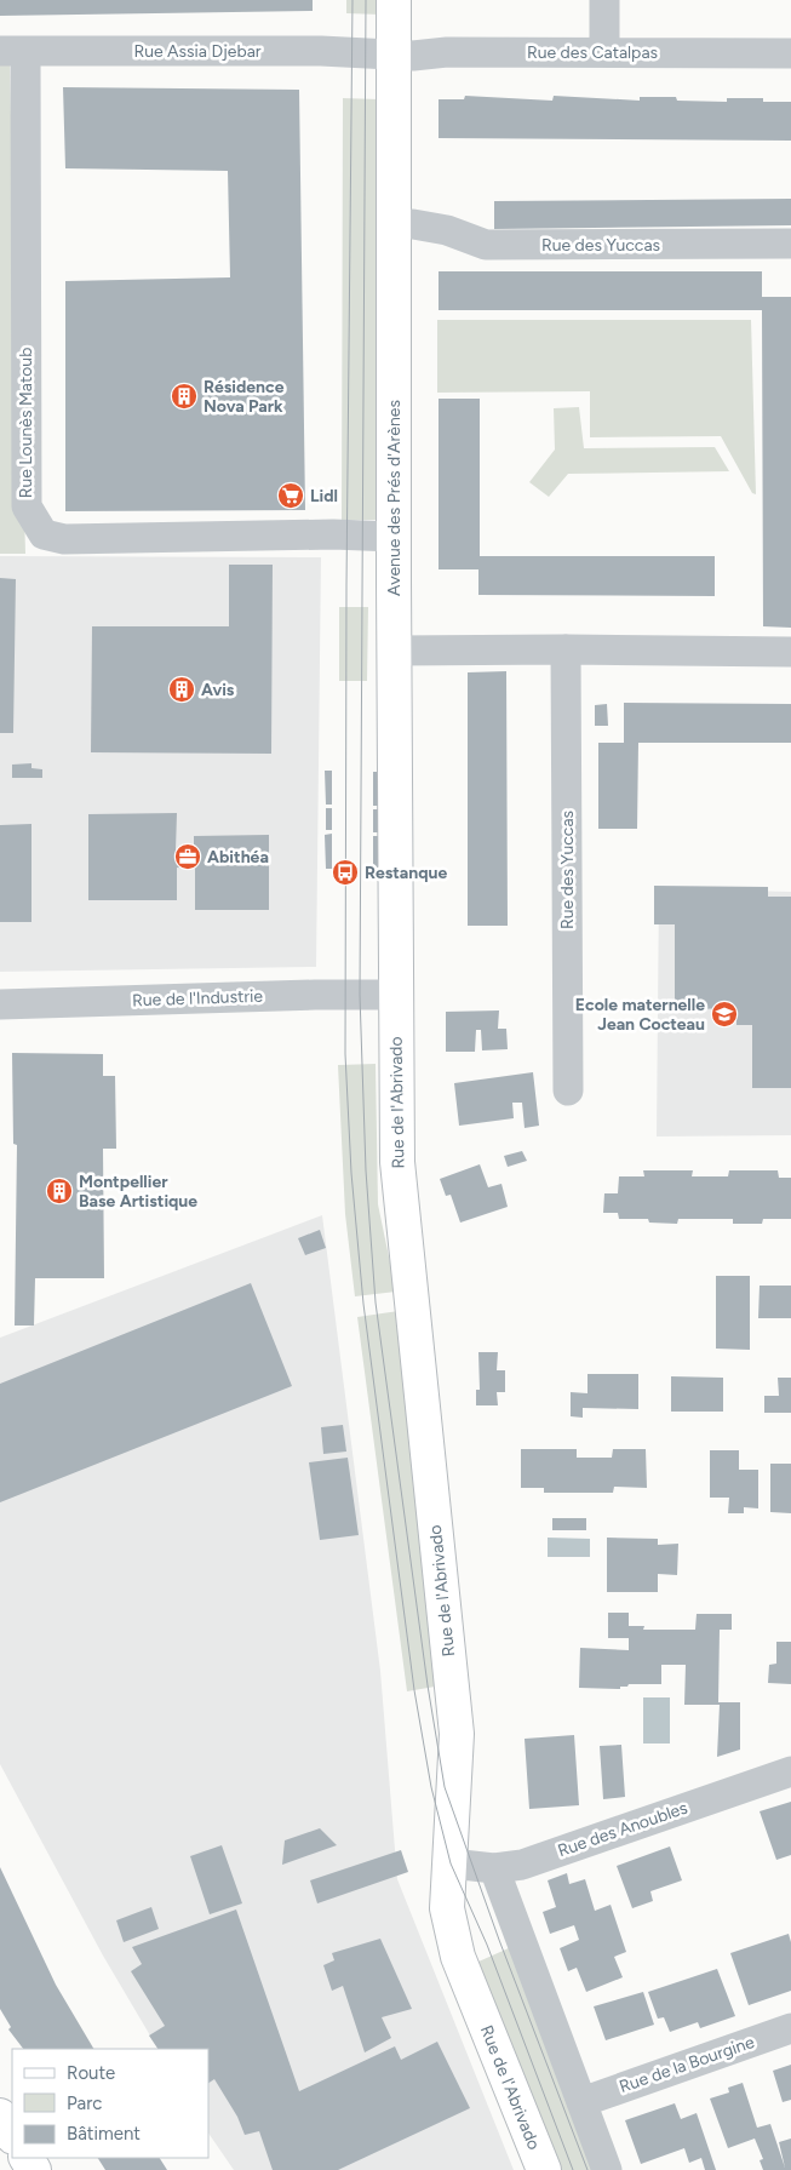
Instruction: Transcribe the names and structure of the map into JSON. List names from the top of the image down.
{
  "streets": {
    "main road": ["Avenue des Prés d'Arènes", "Rue de l'Abrivado"],
    "street": [
      "Rue Assia Djebar",
      "Rue des Catalpas",
      "Rue des Yuccas",
      "Rue Lounès Matoub",
      "Rue de l'Industrie",
      "Rue des Anoubles",
      "Rue de la Bourgine"
    ]
  },
  "crossings": [
    ["Rue Assia Djebar", "Rue des Catalpas"],
    ["Rue Assia Djebar", "Rue Lounès Matoub"],
    ["Rue Assia Djebar", "Avenue des Prés d'Arènes"],
    ["Rue des Catalpas", "Avenue des Prés d'Arènes"],
    ["Rue Lounès Matoub", "Avenue des Prés d'Arènes"],
    ["Avenue des Prés d'Arènes", "Rue de l'Industrie"],
    ["Avenue des Prés d'Arènes", "Rue de l'Abrivado"],
    ["Rue de l'Industrie", "Rue de l'Abrivado"],
    ["Rue de l'Abrivado", "Rue des Anoubles"]
  ],
  "places": {
    "building": ["Résidence Nova Park", "Avis", "Montpellier Base Artistique"],
    "supermarket": ["Lidl"],
    "office": ["Abithéa"],
    "bus stop": ["Restanque"],
    "school or university": ["Ecole maternelle Jean Cocteau"]
  },
  "legend": ["Route", "Parc", "Bâtiment"]
}
